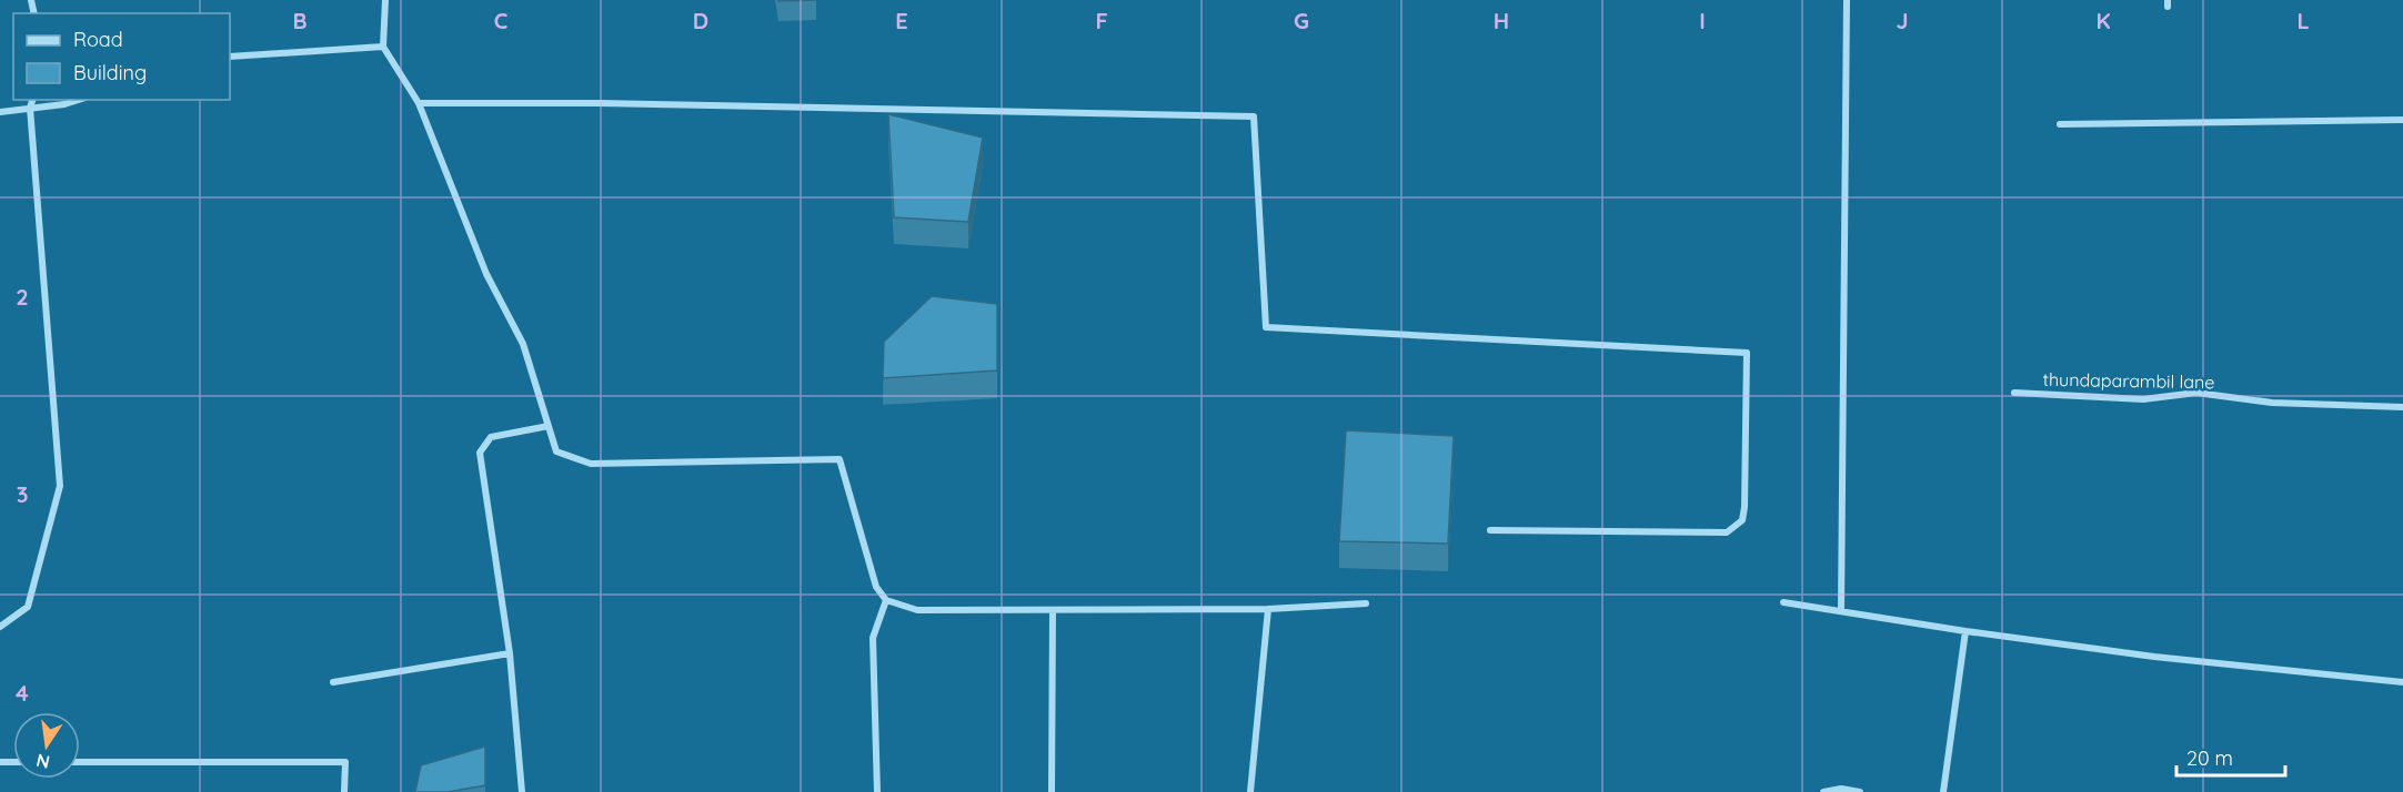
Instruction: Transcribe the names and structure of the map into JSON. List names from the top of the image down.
{
  "streets": {
    "street": ["thundaparambil lane"]
  },
  "legend": ["Road", "Building"],
  "scale_bar": "20 m",
  "north": "bottom",
  "grid": {
    "columns": [
      "B",
      "C",
      "D",
      "E",
      "F",
      "G",
      "H",
      "I",
      "J",
      "K",
      "L"
    ],
    "rows": ["2", "3", "4"]
  }
}
